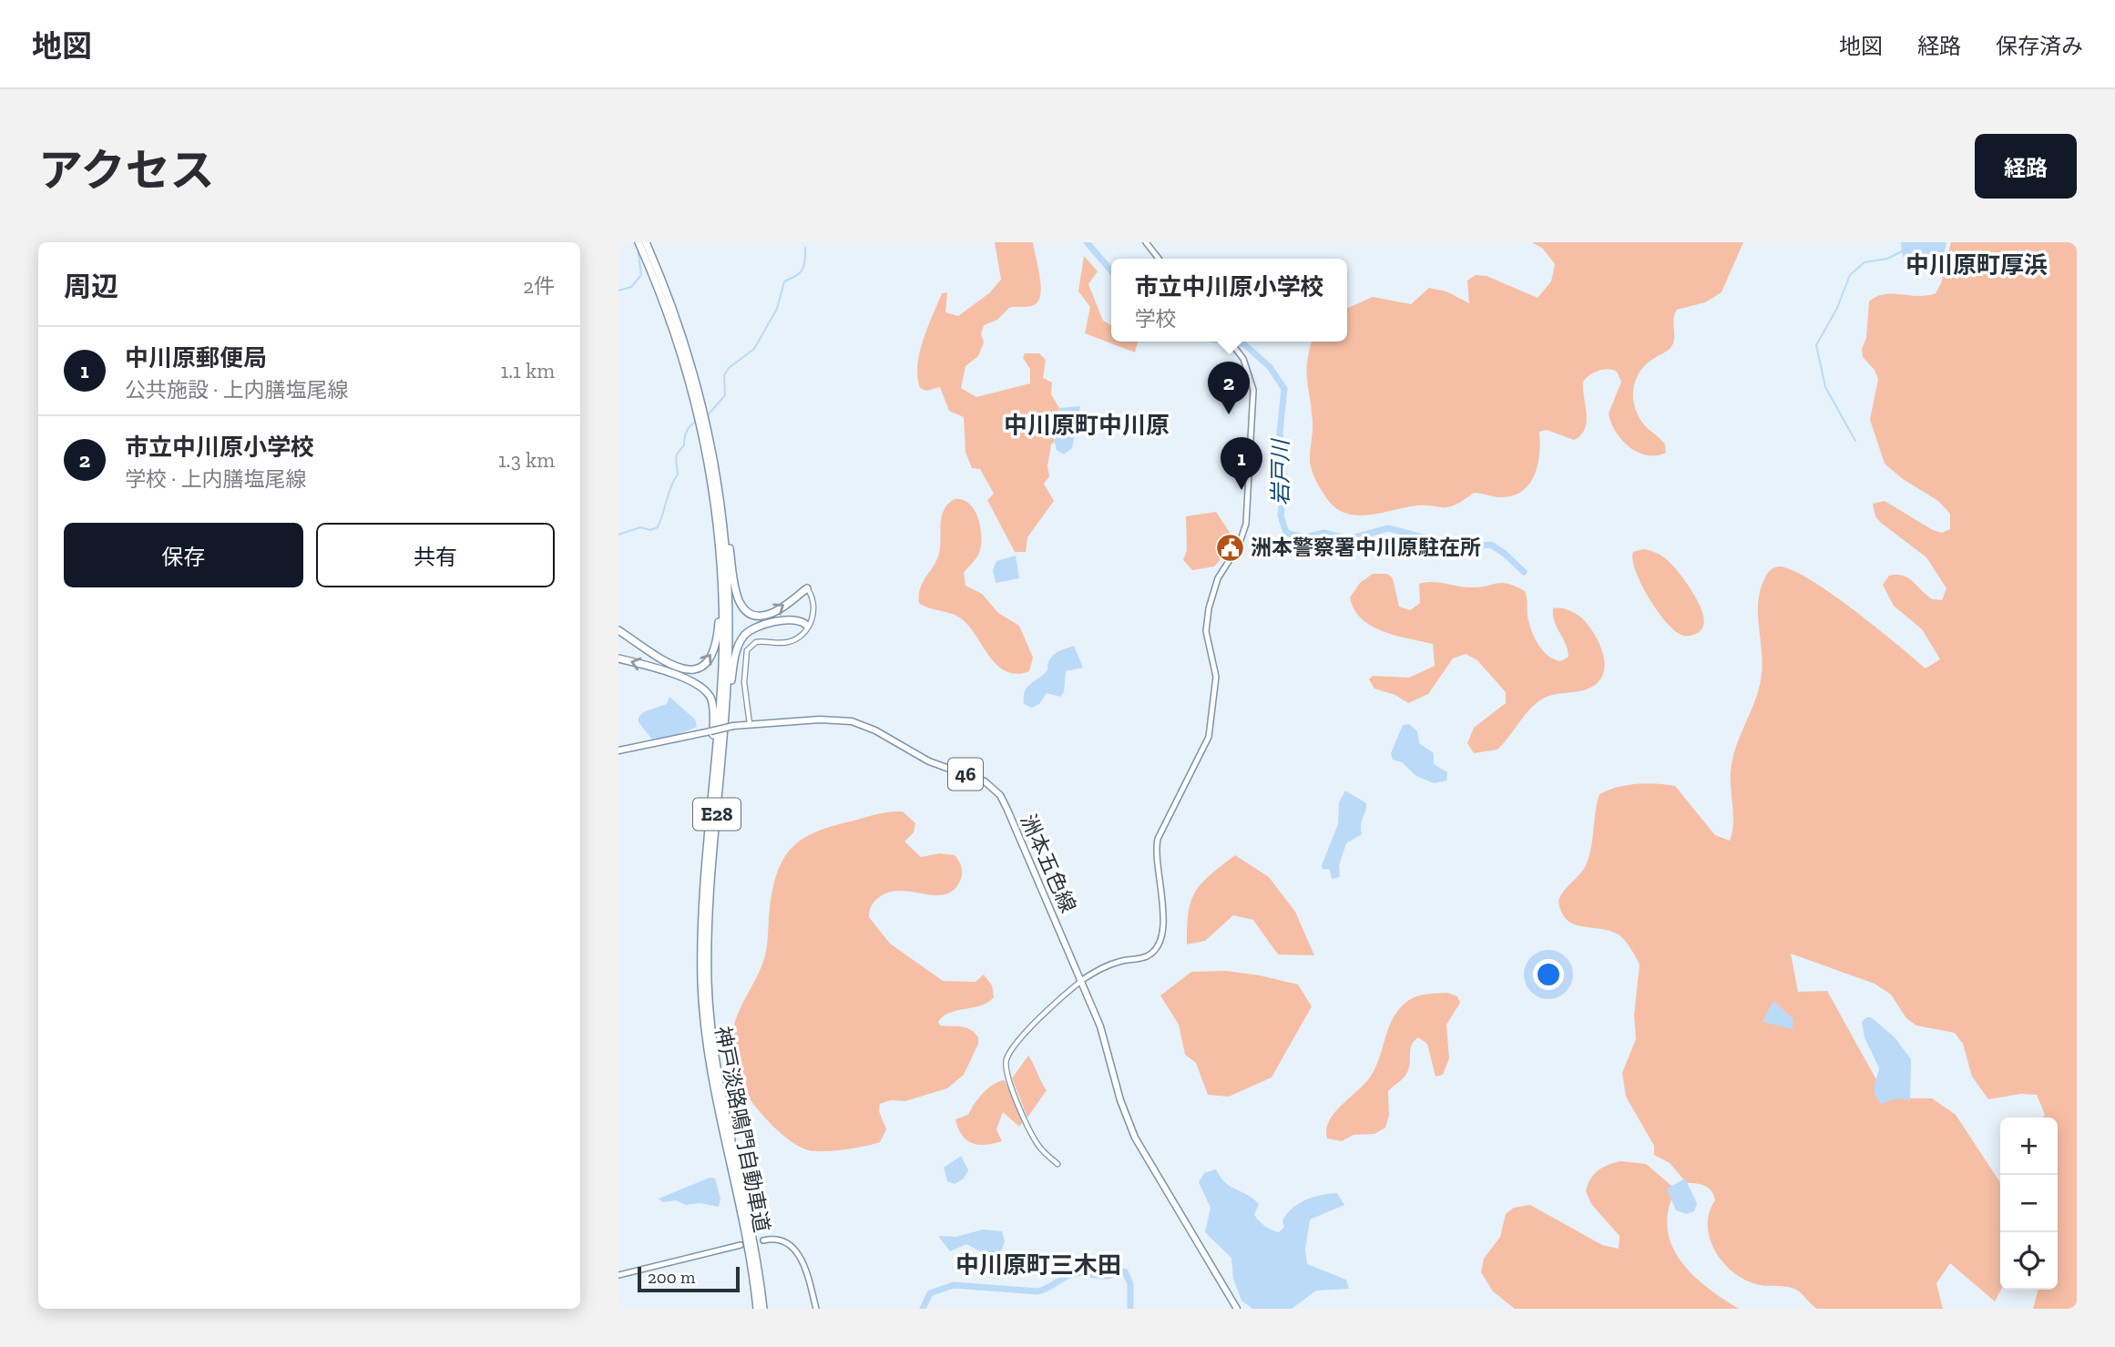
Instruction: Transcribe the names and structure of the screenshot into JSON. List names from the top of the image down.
{
  "streets": {
    "highway": ["E28", "神戸淡路鳴門自動車道"],
    "main road": ["46", "洲本五色線"]
  },
  "districts": ["中川原町厚浜", "中川原町中川原", "中川原町三木田"],
  "water": ["岩戸川"],
  "places": {
    "public building": ["洲本警察署中川原駐在所"]
  },
  "scale_bar": "200 m",
  "page": {
    "header": "地図",
    "nav": ["地図", "経路", "保存済み"],
    "title": "アクセス",
    "buttons": [
      "経路",
      ["保存", "共有"]
    ],
    "heading": ["周辺", "2件"],
    "popup": ["市立中川原小学校", "学校"],
    "list": [
      {
        "mark": "1",
        "name": "中川原郵便局",
        "note": "公共施設 · 上内膳塩尾線",
        "value": "1.1 km"
      },
      {
        "mark": "2",
        "name": "市立中川原小学校",
        "note": "学校 · 上内膳塩尾線",
        "value": "1.3 km"
      }
    ],
    "pins": ["2", "1"],
    "map_buttons": ["+", "−"],
    "scale": "200 m"
  }
}
